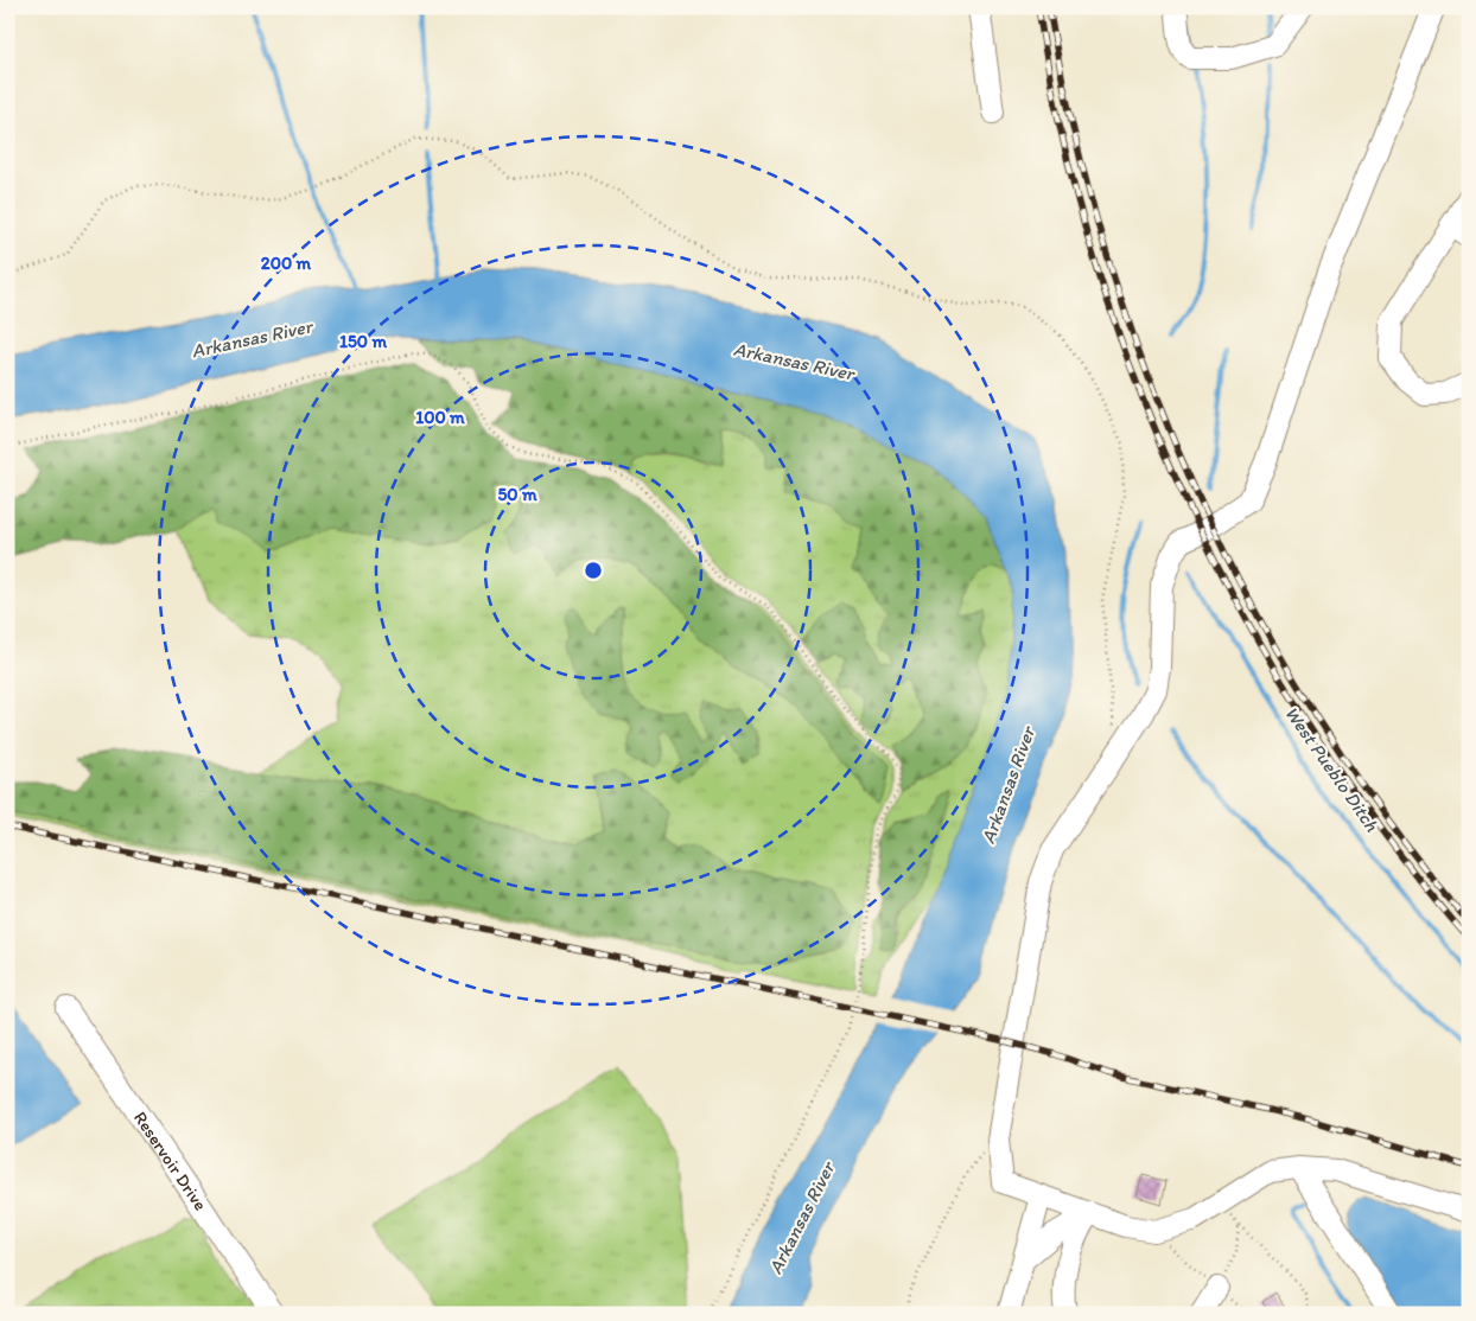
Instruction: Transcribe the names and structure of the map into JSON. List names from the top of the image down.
{
  "streets": {
    "street": ["Reservoir Drive"]
  },
  "water": ["Arkansas River", "West Pueblo Ditch"],
  "rings": [
    "200 m",
    "150 m",
    "100 m",
    "50 m"
  ]
}
